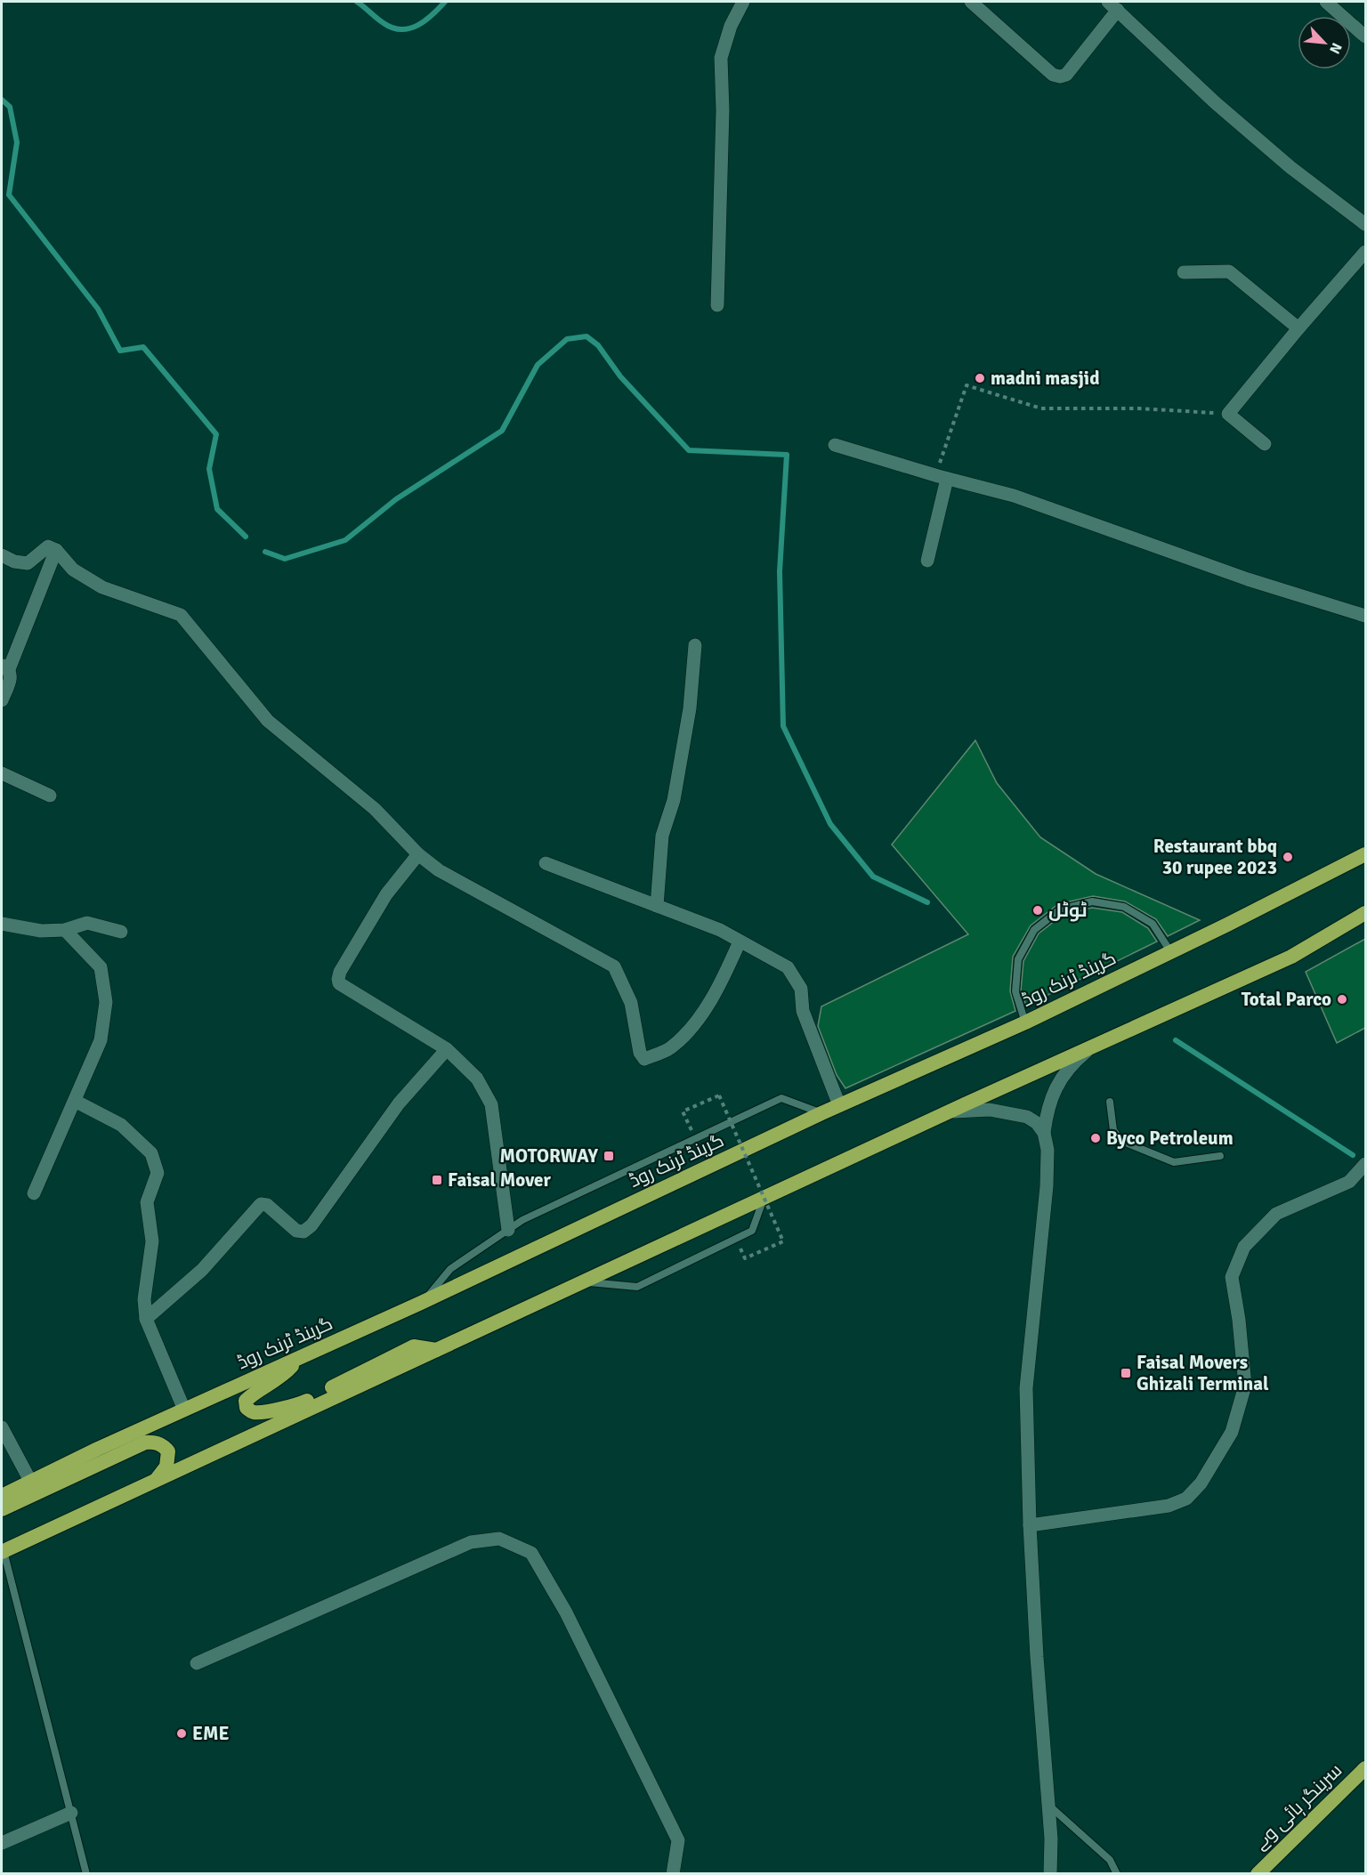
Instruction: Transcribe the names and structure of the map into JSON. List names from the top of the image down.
{
  "streets": {
    "highway": ["گرینڈ ٹرنک روڈ", "سرینگر ہائی وے"]
  },
  "places": {
    "other": [
      "madni masjid",
      "Restaurant bbq 30 rupee 2023",
      "ٹوٹل",
      "Total Parco",
      "Byco Petroleum",
      "EME"
    ],
    "transit": ["MOTORWAY", "Faisal Mover", "Faisal Movers Ghizali Terminal"]
  },
  "north": "bottom right"
}
